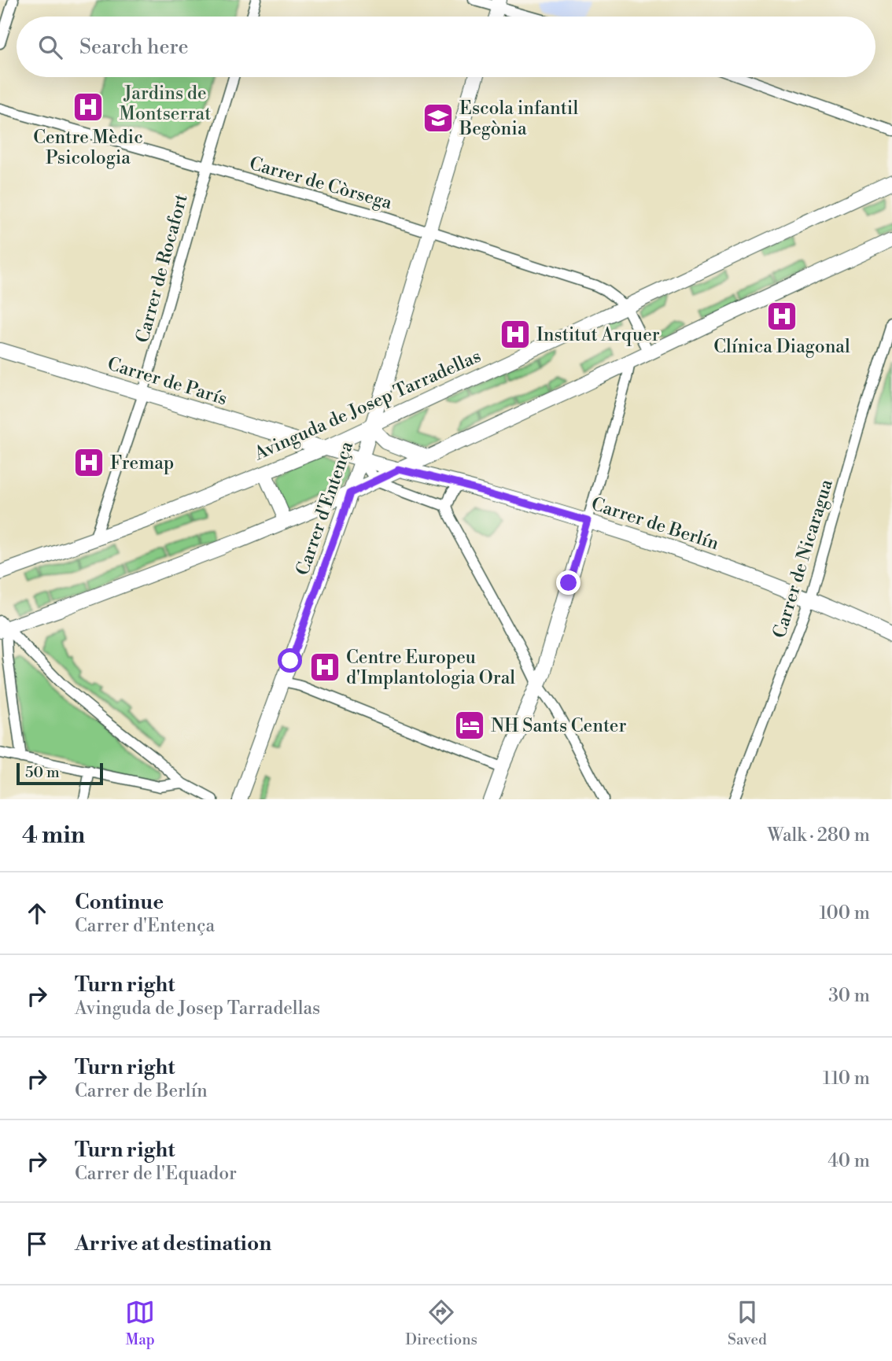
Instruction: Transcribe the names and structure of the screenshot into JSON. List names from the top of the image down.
{
  "streets": {
    "main road": [
      "Carrer de París",
      "Avinguda de Josep Tarradellas",
      "Carrer d'Entença",
      "Carrer de Berlín"
    ],
    "street": ["Carrer de Còrsega", "Carrer de Rocafort", "Carrer de Nicaragua"]
  },
  "crossings": [
    ["Carrer de Còrsega", "Carrer de Rocafort"],
    ["Carrer de Còrsega", "Avinguda de Josep Tarradellas"],
    ["Carrer de Còrsega", "Carrer d'Entença"],
    ["Carrer de Rocafort", "Carrer de París"],
    ["Carrer de Rocafort", "Avinguda de Josep Tarradellas"],
    ["Carrer de París", "Avinguda de Josep Tarradellas"],
    ["Avinguda de Josep Tarradellas", "Carrer d'Entença"],
    ["Carrer de Berlín", "Carrer de Nicaragua"]
  ],
  "parks": ["Jardins de Montserrat"],
  "places": {
    "hospital": [
      "Centre Mèdic Psicologia",
      "Clínica Diagonal",
      "Institut Arquer",
      "Fremap",
      "Centre Europeu d'Implantologia Oral"
    ],
    "school or university": ["Escola infantil Begònia"],
    "hotel": ["NH Sants Center"]
  },
  "scale_bar": "50 m",
  "page": {
    "search": "Search here",
    "scale": "50 m",
    "heading": ["4 min", "Walk · 280 m"],
    "list": [
      ["Continue", "Carrer d'Entença", "100 m"],
      ["Turn right", "Avinguda de Josep Tarradellas", "30 m"],
      ["Turn right", "Carrer de Berlín", "110 m"],
      ["Turn right", "Carrer de l'Equador", "40 m"],
      "Arrive at destination"
    ],
    "nav": ["Map", "Directions", "Saved"]
  }
}
